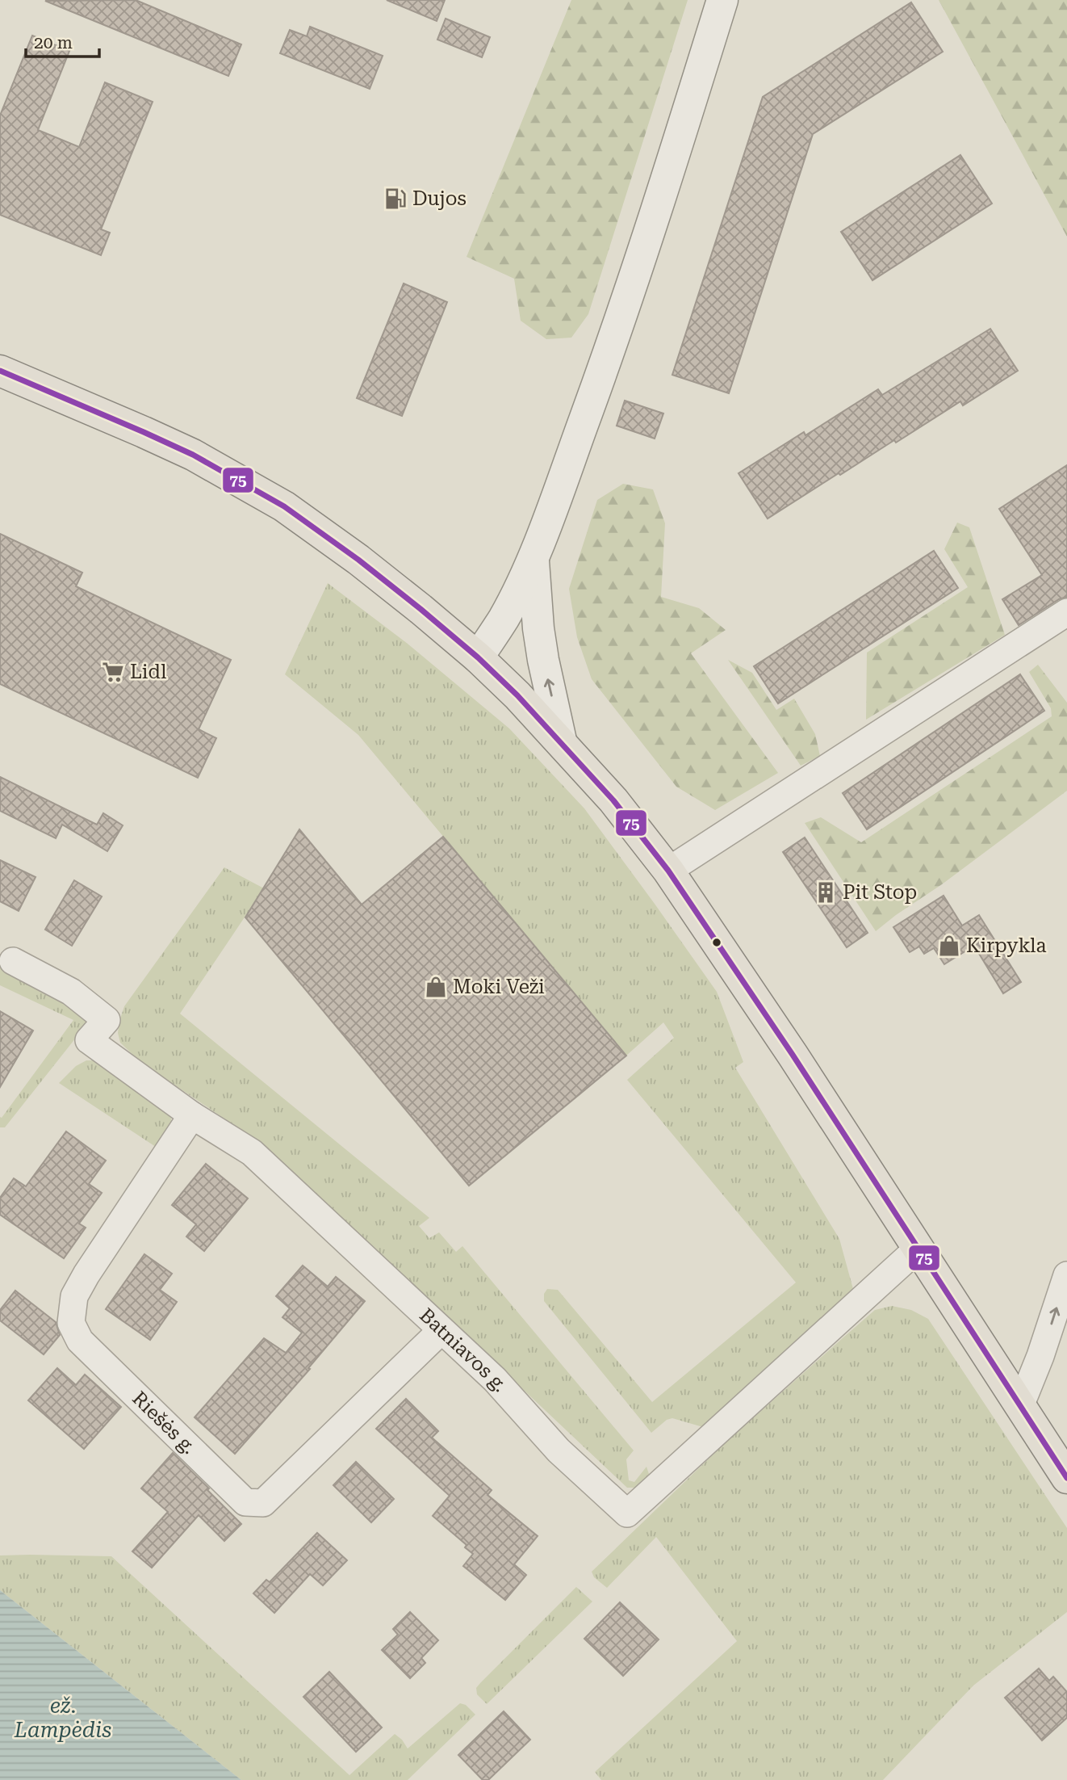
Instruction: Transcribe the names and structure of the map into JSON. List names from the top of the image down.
{
  "streets": {
    "street": ["Batniavos g.", "Riešės g."]
  },
  "crossings": [
    ["Batniavos g.", "Riešės g."]
  ],
  "water": ["ež. Lampėdis"],
  "places": {
    "fuel station": ["Dujos"],
    "supermarket": ["Lidl"],
    "building": ["Pit Stop"],
    "shop": ["Kirpykla", "Moki Veži"]
  },
  "lines": ["transit line 75"],
  "scale_bar": "20 m"
}
